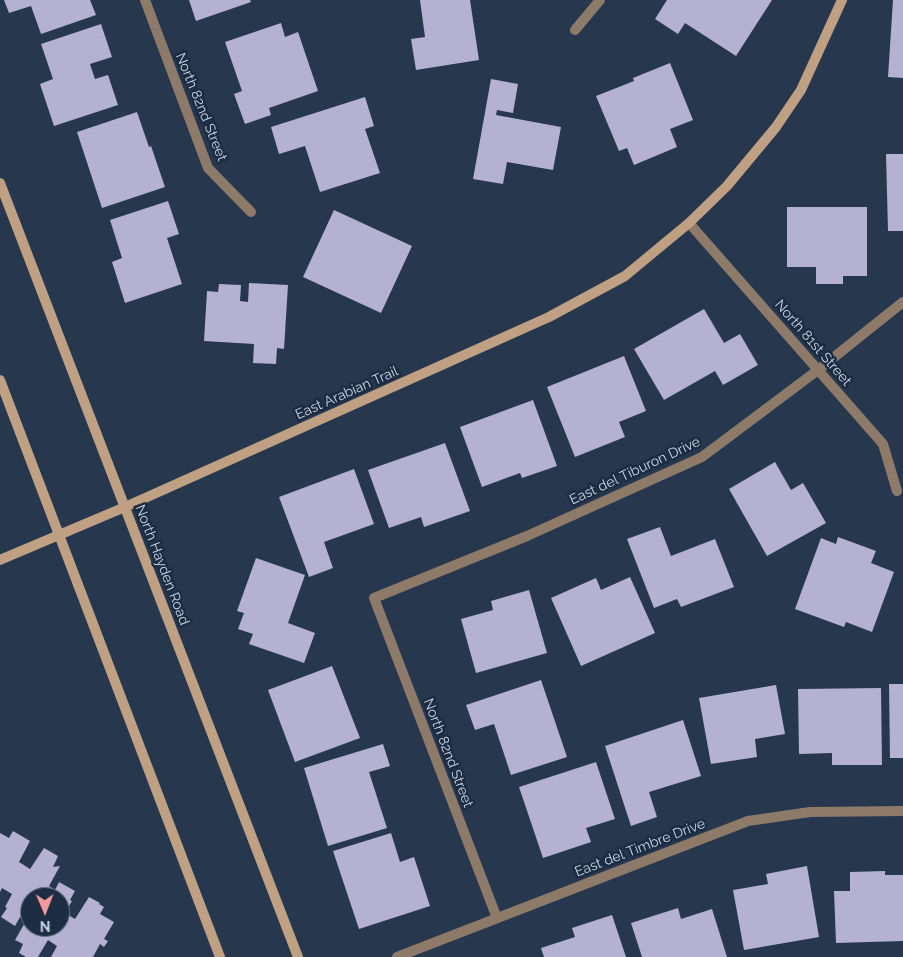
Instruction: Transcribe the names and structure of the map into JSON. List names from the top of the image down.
{
  "streets": {
    "main road": ["East Arabian Trail", "North Hayden Road"],
    "street": [
      "North 82nd Street",
      "North 81st Street",
      "East del Tiburon Drive",
      "East del Timbre Drive"
    ]
  },
  "crossings": [
    ["North 82nd Street", "East del Tiburon Drive"],
    ["North 82nd Street", "East del Timbre Drive"],
    ["North 81st Street", "East Arabian Trail"],
    ["North 81st Street", "East del Tiburon Drive"],
    ["East Arabian Trail", "North Hayden Road"]
  ],
  "north": "bottom"
}
